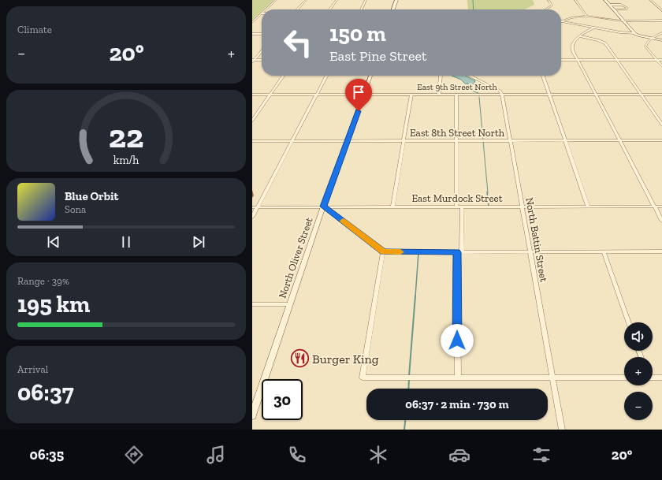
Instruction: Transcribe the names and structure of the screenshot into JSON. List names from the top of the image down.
{
  "streets": {
    "street": [
      "East 9th Street North",
      "East 8th Street North",
      "East Murdock Street",
      "North Battin Street",
      "North Oliver Street"
    ]
  },
  "crossings": [
    ["East 9th Street North", "North Battin Street"],
    ["East 9th Street North", "North Oliver Street"],
    ["East 8th Street North", "North Battin Street"],
    ["East 8th Street North", "North Oliver Street"],
    ["East Murdock Street", "North Battin Street"],
    ["East Murdock Street", "North Oliver Street"]
  ],
  "places": {
    "restaurant": ["Burger King"]
  },
  "page": {
    "tile": [
      "Climate",
      ["Range · 39%", "195 km"],
      ["Arrival", "06:37"]
    ],
    "turn": ["150 m", "East Pine Street"],
    "heat": ["−", "20°", "+"],
    "song": ["Blue Orbit", "Sona"],
    "map_buttons": ["+", "−"],
    "limit": "30",
    "trip": "06:37 · 2 min · 730 m",
    "tabs": ["06:35", "20°"],
    "gauge": ["22", "km/h"]
  }
}
